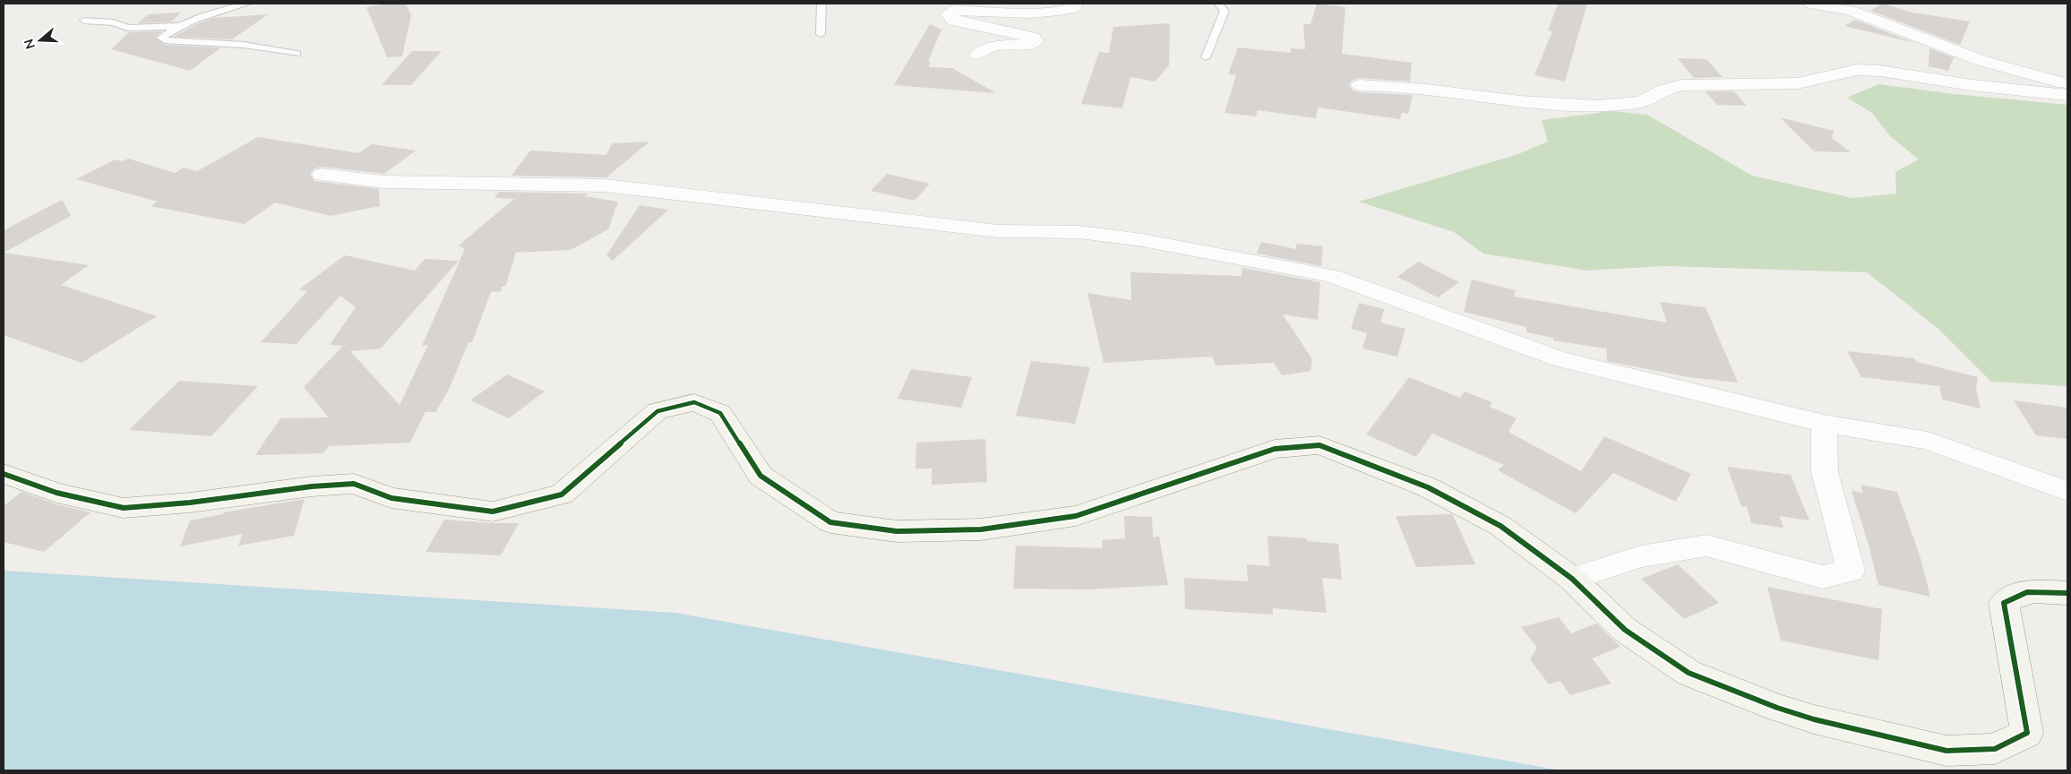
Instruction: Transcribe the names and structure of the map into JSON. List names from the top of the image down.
{
  "north": "left"
}
